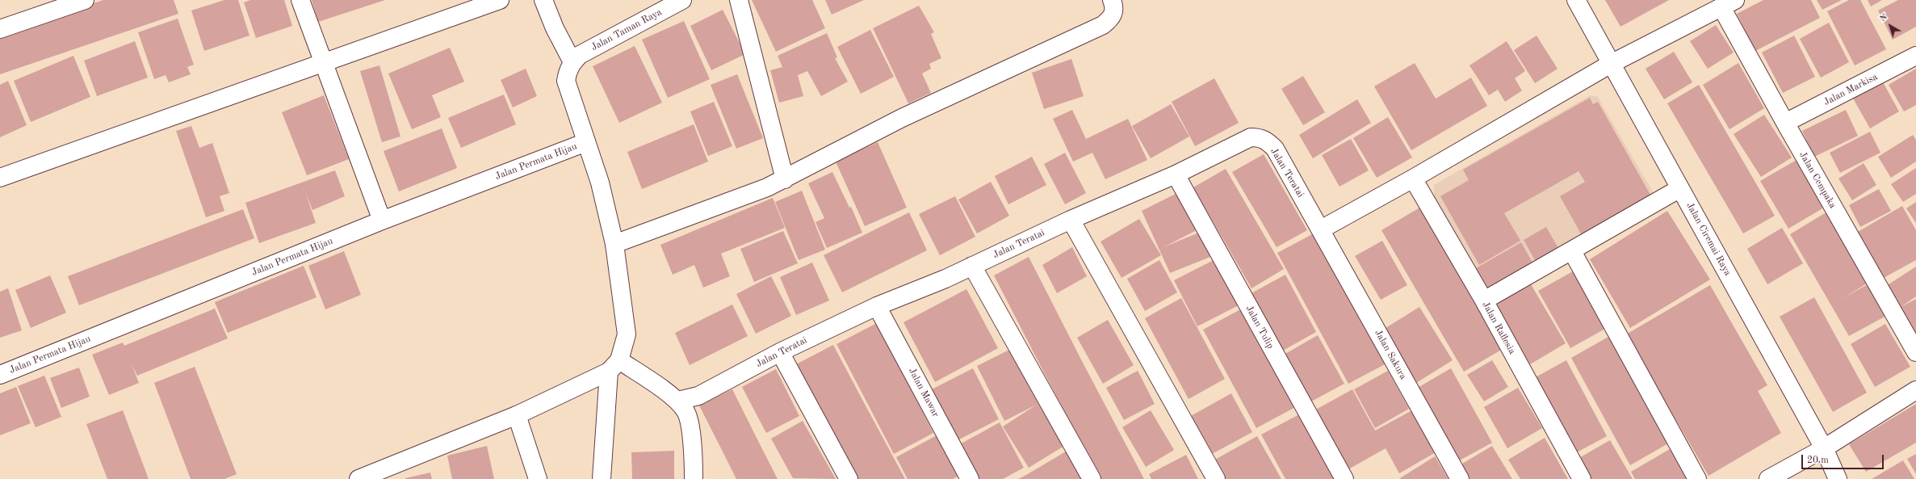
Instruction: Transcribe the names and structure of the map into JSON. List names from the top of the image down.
{
  "streets": {
    "street": [
      "Jalan Taman Raya",
      "Jalan Markisa",
      "Jalan Permata Hijau",
      "Jalan Teratai",
      "Jalan Cempaka",
      "Jalan Ciremai Raya",
      "Jalan Tulip",
      "Jalan Raflesia",
      "Jalan Sakura",
      "Jalan Mawar"
    ]
  },
  "crossings": [
    ["Jalan Markisa", "Jalan Cempaka"],
    ["Jalan Teratai", "Jalan Tulip"],
    ["Jalan Teratai", "Jalan Sakura"],
    ["Jalan Teratai", "Jalan Mawar"]
  ],
  "scale_bar": "20 m",
  "north": "top left"
}
